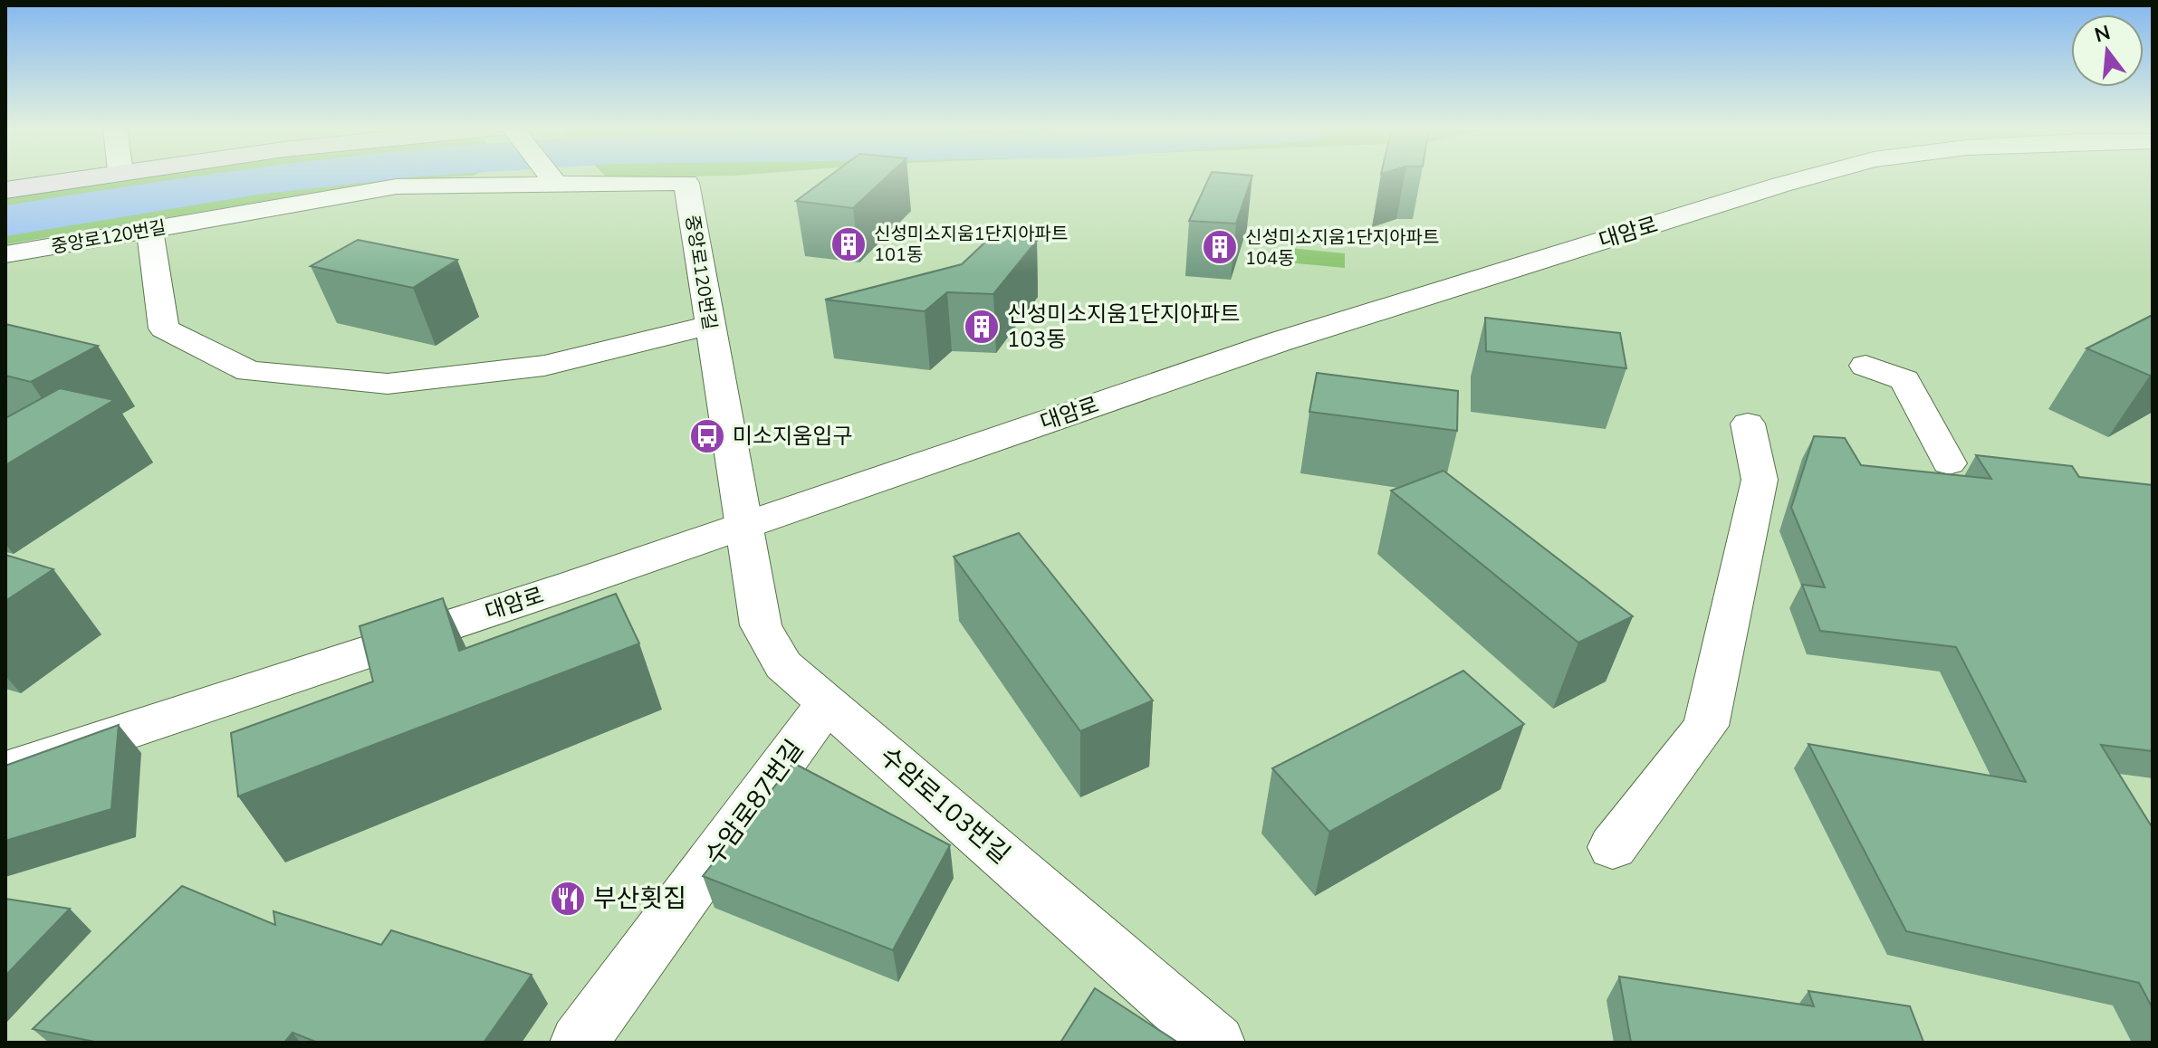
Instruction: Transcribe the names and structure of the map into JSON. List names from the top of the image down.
{
  "streets": {
    "street": [
      "대암로",
      "중앙로120번길",
      "수암로87번길",
      "수암로103번길"
    ]
  },
  "crossings": [
    ["대암로", "중앙로120번길"],
    ["대암로", "수암로103번길"],
    ["중앙로120번길", "수암로103번길"],
    ["수암로87번길", "수암로103번길"]
  ],
  "places": {
    "building": ["신성미소지움1단지아파트 101동", "신성미소지움1단지아파트 104동", "신성미소지움1단지아파트 103동"],
    "bus stop": ["미소지움입구"],
    "restaurant": ["부산횟집"]
  },
  "north": "top"
}
